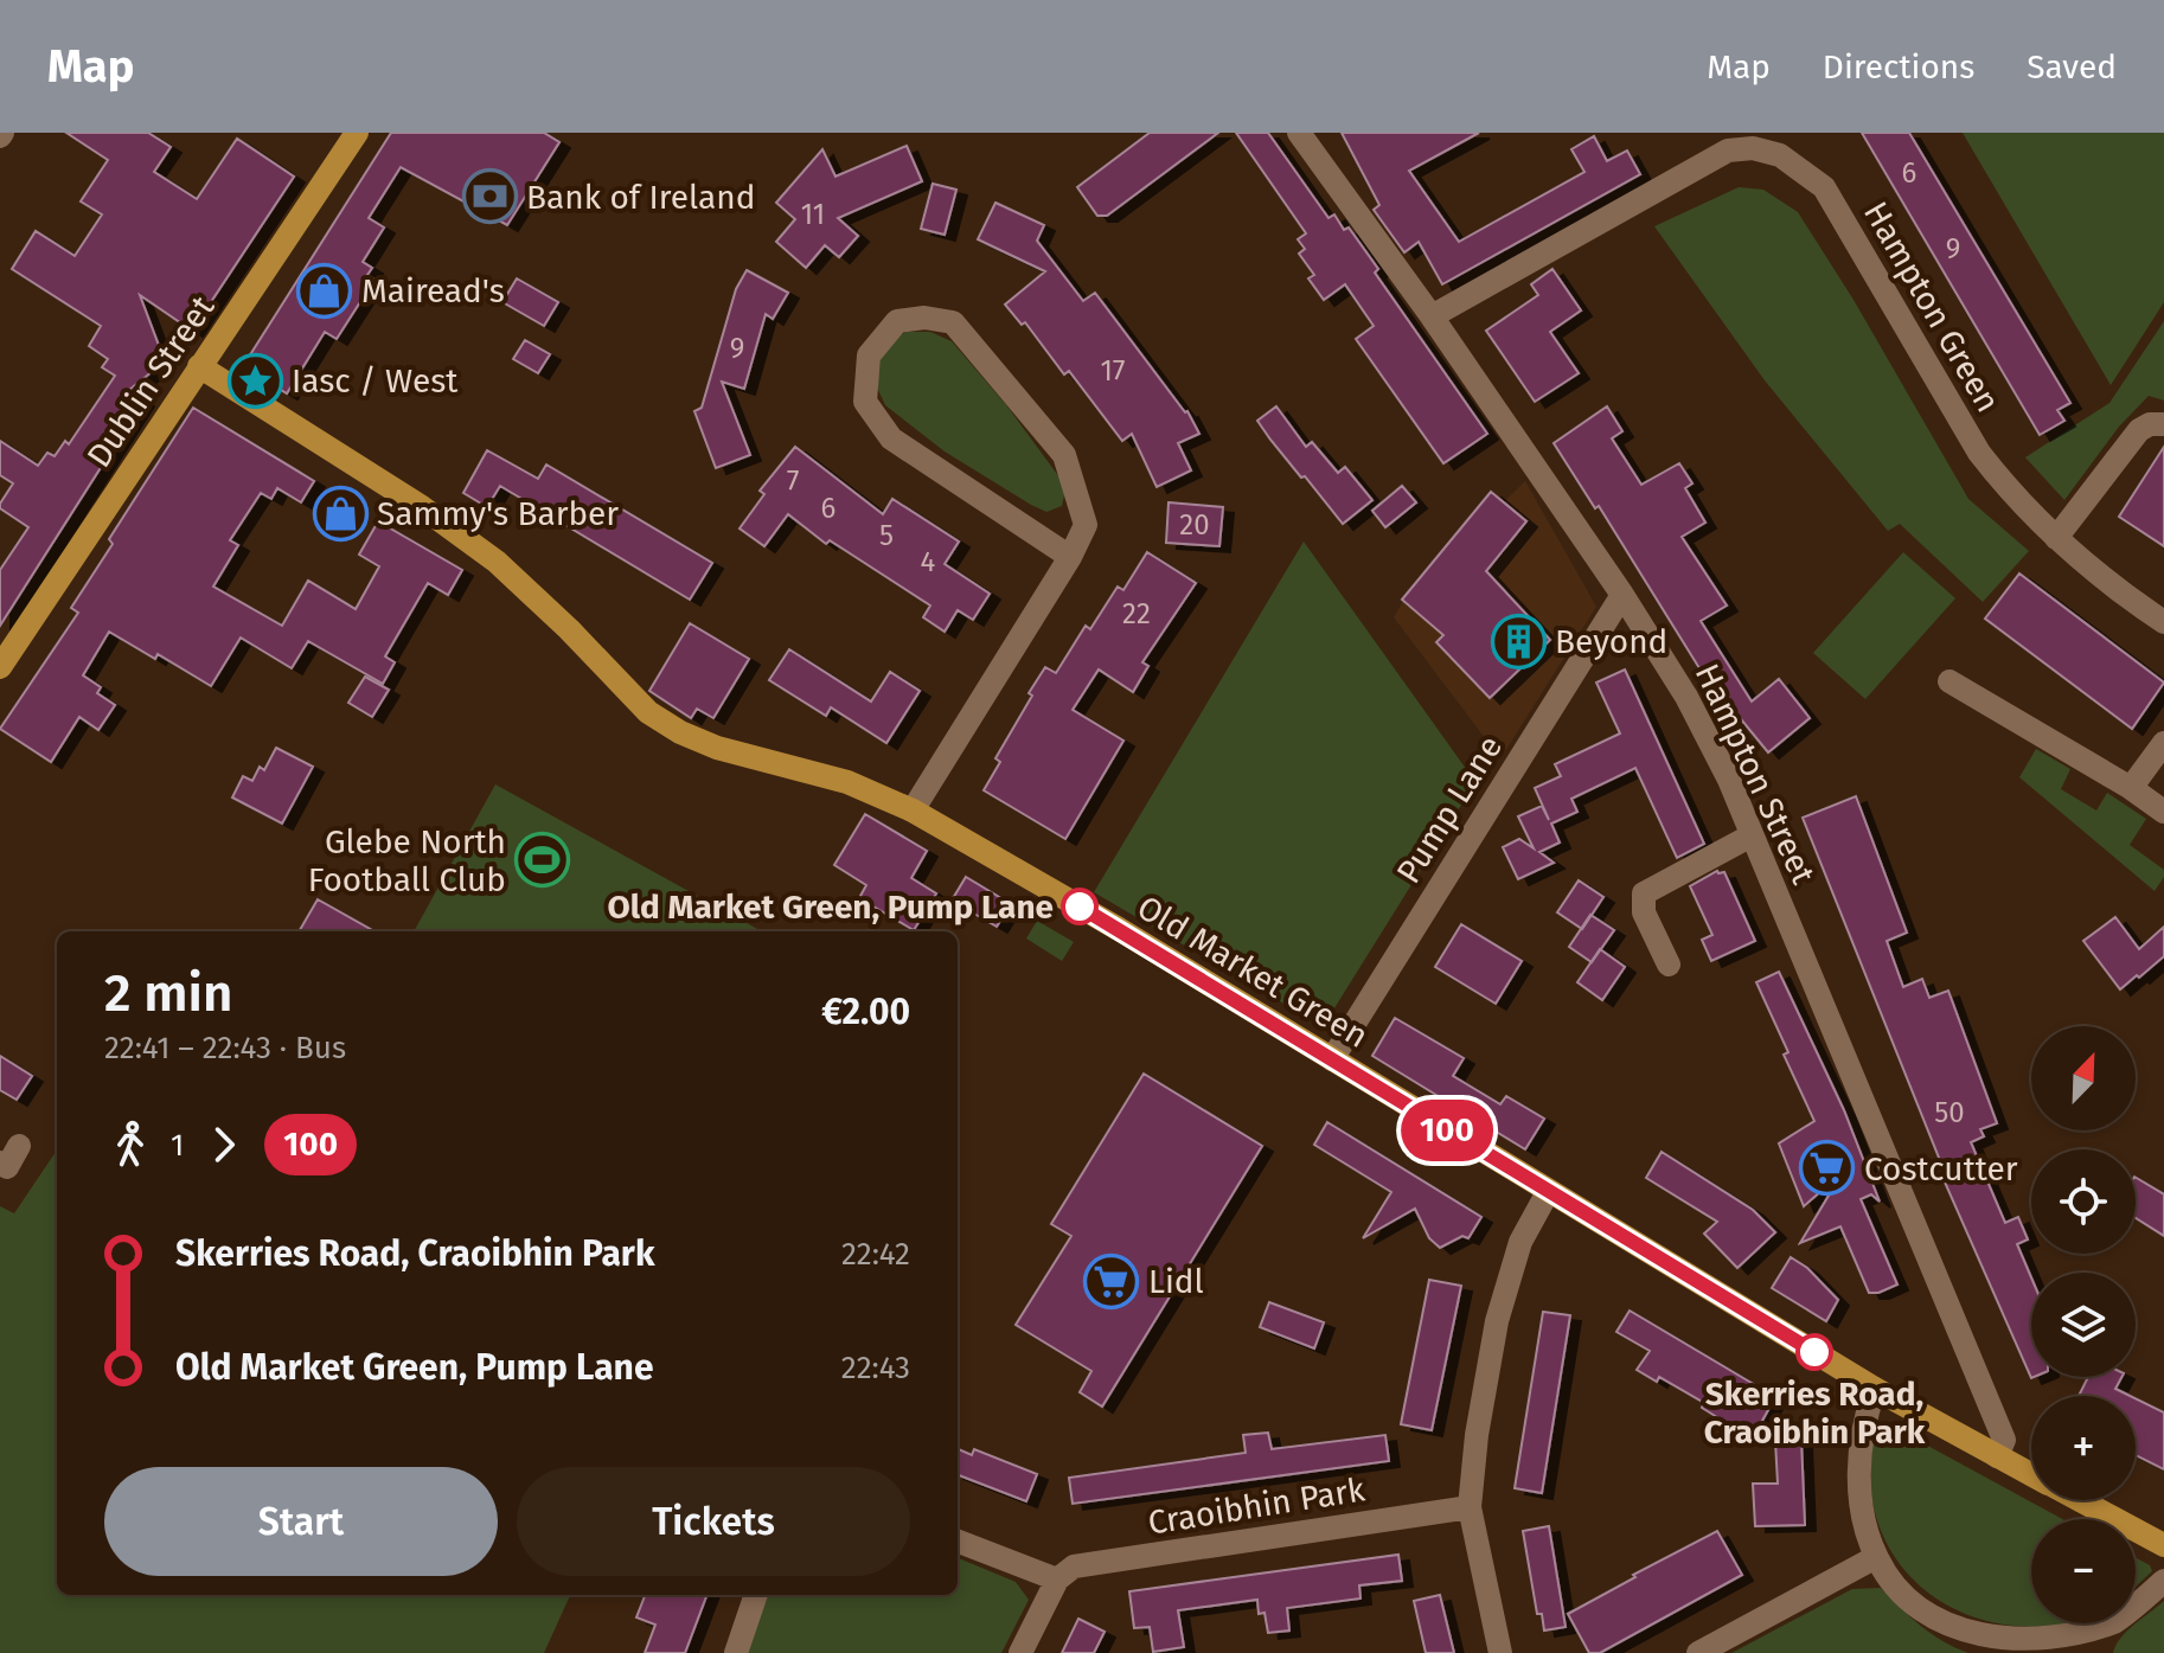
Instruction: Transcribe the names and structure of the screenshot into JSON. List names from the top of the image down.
{
  "streets": {
    "main road": ["Dublin Street", "Old Market Green"],
    "street": [
      "Hampton Green",
      "Hampton Street",
      "Pump Lane",
      "Craoibhin Park"
    ]
  },
  "crossings": [
    ["Hampton Green", "Hampton Street"],
    ["Dublin Street", "Old Market Green"],
    ["Hampton Street", "Pump Lane"],
    ["Hampton Street", "Old Market Green"],
    ["Pump Lane", "Old Market Green"]
  ],
  "places": {
    "bank": ["Bank of Ireland"],
    "shop": ["Mairead's", "Sammy's Barber"],
    "place": ["Iasc / West"],
    "building": ["Beyond"],
    "sports": ["Glebe North Football Club"],
    "other": ["Old Market Green, Pump Lane", "Skerries Road, Craoibhin Park"],
    "supermarket": ["Costcutter", "Lidl"]
  },
  "lines": ["bus line 100"],
  "house_numbers": [
    "6",
    "11",
    "9",
    "9",
    "17",
    "7",
    "6",
    "20",
    "5",
    "4",
    "22",
    "50"
  ],
  "north": "top right",
  "page": {
    "header": "Map",
    "nav": ["Map", "Directions", "Saved"],
    "on_map": "100",
    "heading": ["2 min", "22:41 – 22:43 · Bus", "€2.00"],
    "map_buttons": ["+", "−"],
    "legs": ["1", "100"],
    "list": [
      {
        "name": "Skerries Road, Craoibhin Park",
        "value": "22:42"
      },
      {
        "name": "Old Market Green, Pump Lane",
        "value": "22:43"
      }
    ],
    "buttons": ["Start", "Tickets"]
  }
}
